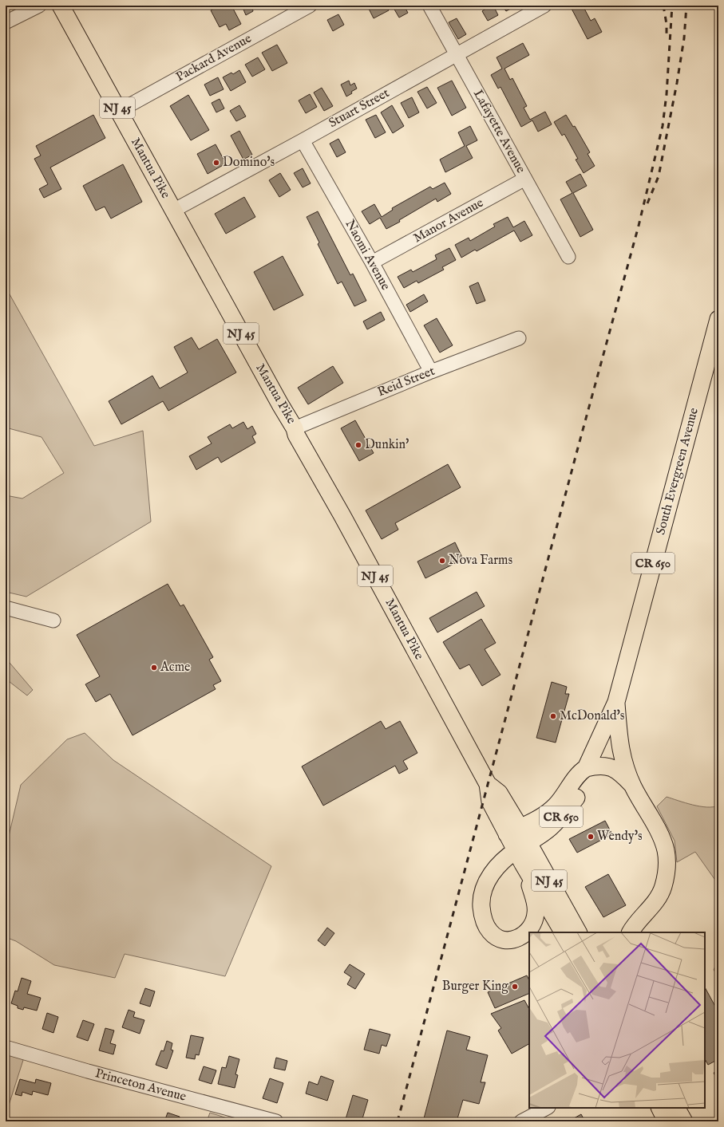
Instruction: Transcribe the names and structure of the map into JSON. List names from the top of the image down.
{
  "streets": {
    "main road": [
      "NJ 45",
      "Mantua Pike",
      "South Evergreen Avenue",
      "CR 650"
    ],
    "street": [
      "Packard Avenue",
      "Stuart Street",
      "Lafayette Avenue",
      "Manor Avenue",
      "Naomi Avenue",
      "Reid Street",
      "Princeton Avenue"
    ]
  },
  "crossings": [
    ["Packard Avenue", "Mantua Pike"],
    ["Stuart Street", "Lafayette Avenue"],
    ["Stuart Street", "Mantua Pike"],
    ["Stuart Street", "Naomi Avenue"],
    ["Lafayette Avenue", "Manor Avenue"],
    ["Mantua Pike", "Reid Street"],
    ["Mantua Pike", "South Evergreen Avenue"],
    ["Manor Avenue", "Naomi Avenue"],
    ["Naomi Avenue", "Reid Street"]
  ],
  "places": [
    "Domino's",
    "Dunkin'",
    "Nova Farms",
    "Acme",
    "McDonald's",
    "Wendy's",
    "Burger King"
  ]
}
